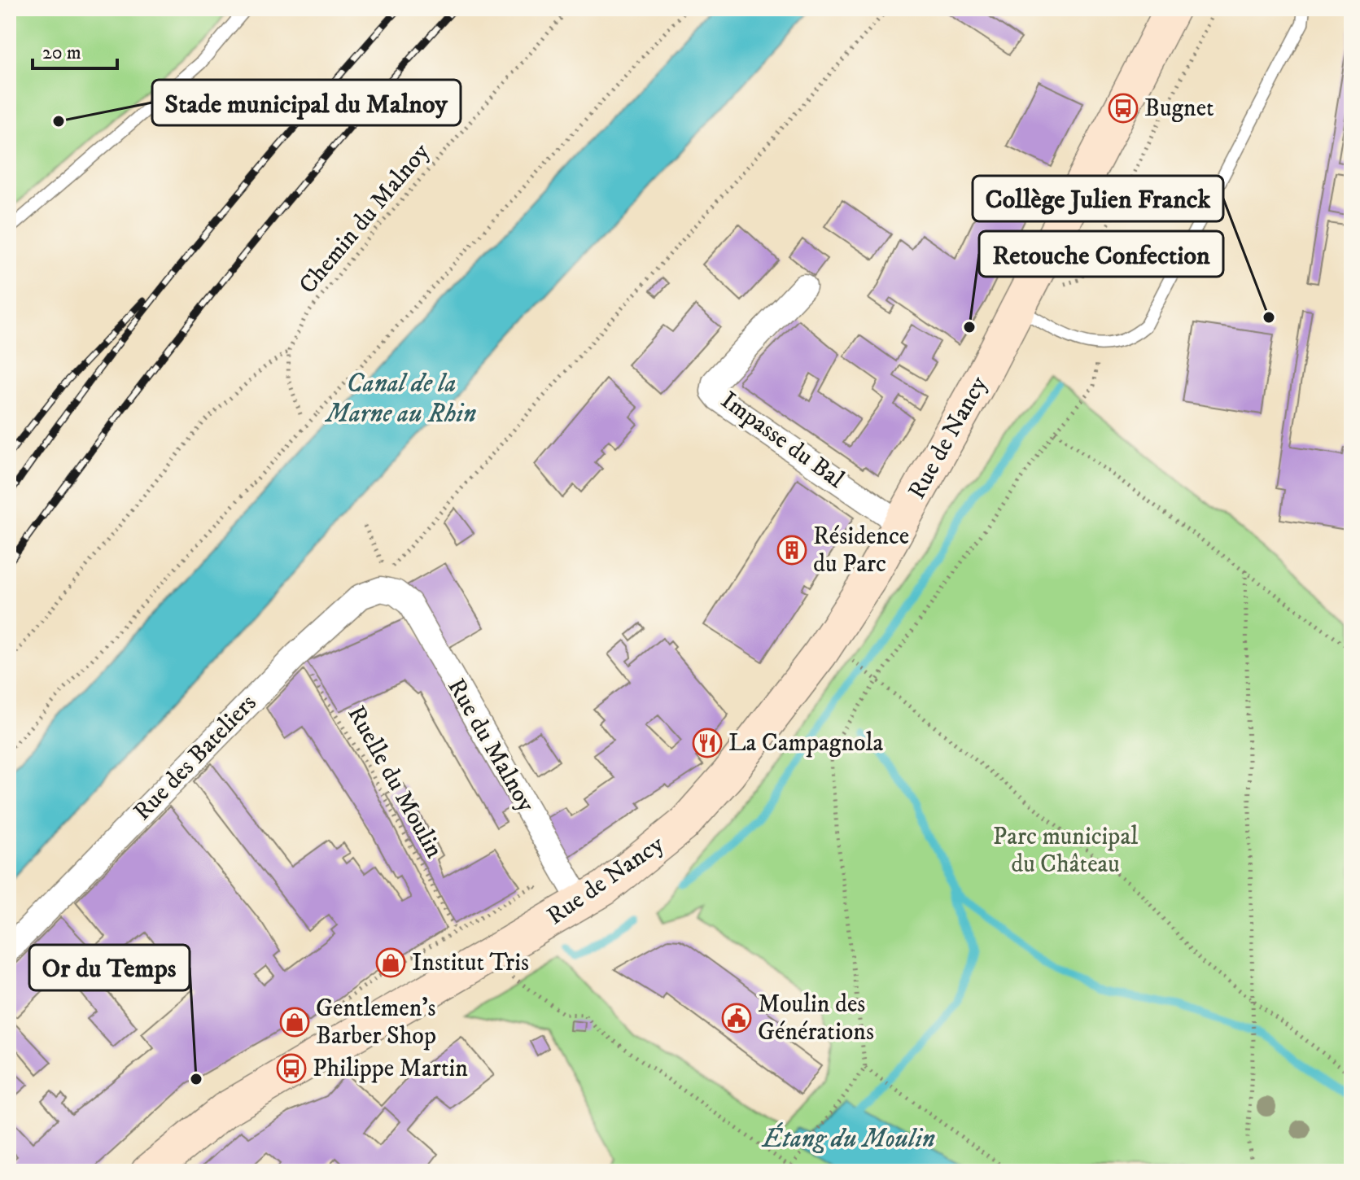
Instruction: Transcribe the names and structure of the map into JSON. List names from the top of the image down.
{
  "streets": {
    "main road": ["Rue de Nancy"],
    "street": ["Impasse du Bal", "Rue du Malnoy", "Rue des Bateliers"],
    "path": ["Chemin du Malnoy", "Ruelle du Moulin"]
  },
  "crossings": [
    ["Rue de Nancy", "Impasse du Bal"],
    ["Rue de Nancy", "Rue du Malnoy"],
    ["Rue du Malnoy", "Rue des Bateliers"],
    ["Rue des Bateliers", "Ruelle du Moulin"]
  ],
  "water": ["Canal de la Marne au Rhin", "Étang du Moulin"],
  "parks": ["Parc municipal du Château"],
  "places": {
    "bus stop": ["Bugnet", "Philippe Martin"],
    "other": [
      "Stade municipal du Malnoy",
      "Collège Julien Franck",
      "Retouche Confection",
      "Or du Temps"
    ],
    "building": ["Résidence du Parc"],
    "restaurant": ["La Campagnola"],
    "shop": ["Institut Tris", "Gentlemen's Barber Shop"],
    "public building": ["Moulin des Générations"]
  },
  "scale_bar": "20 m"
}
